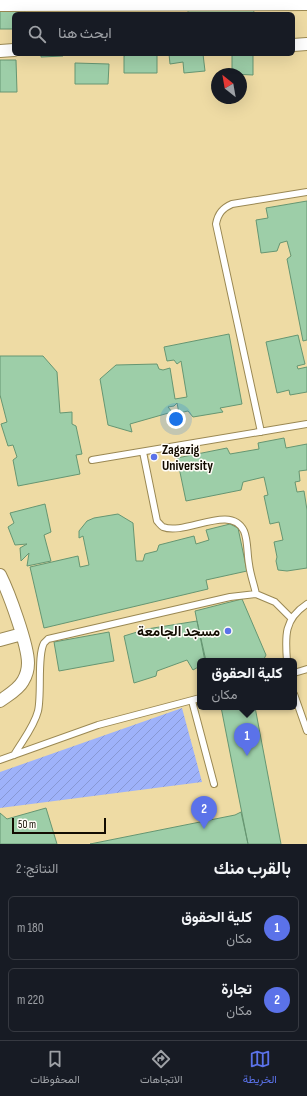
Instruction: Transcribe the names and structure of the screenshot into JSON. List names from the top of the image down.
{
  "places": ["Zagazig University", "مسجد الجامعة"],
  "scale_bar": "50 m",
  "north": "top left",
  "page": {
    "search": "ابحث هنا",
    "popup": ["كلية الحقوق", "مكان"],
    "pins": ["1", "2"],
    "scale": "50 m",
    "heading": ["بالقرب منك", "النتائج: 2"],
    "list": [
      {
        "mark": "1",
        "name": "كلية الحقوق",
        "note": "مكان",
        "value": "180 m"
      },
      {
        "mark": "2",
        "name": "تجارة",
        "note": "مكان",
        "value": "220 m"
      }
    ],
    "nav": ["الخريطة", "الاتجاهات", "المحفوظات"]
  }
}
